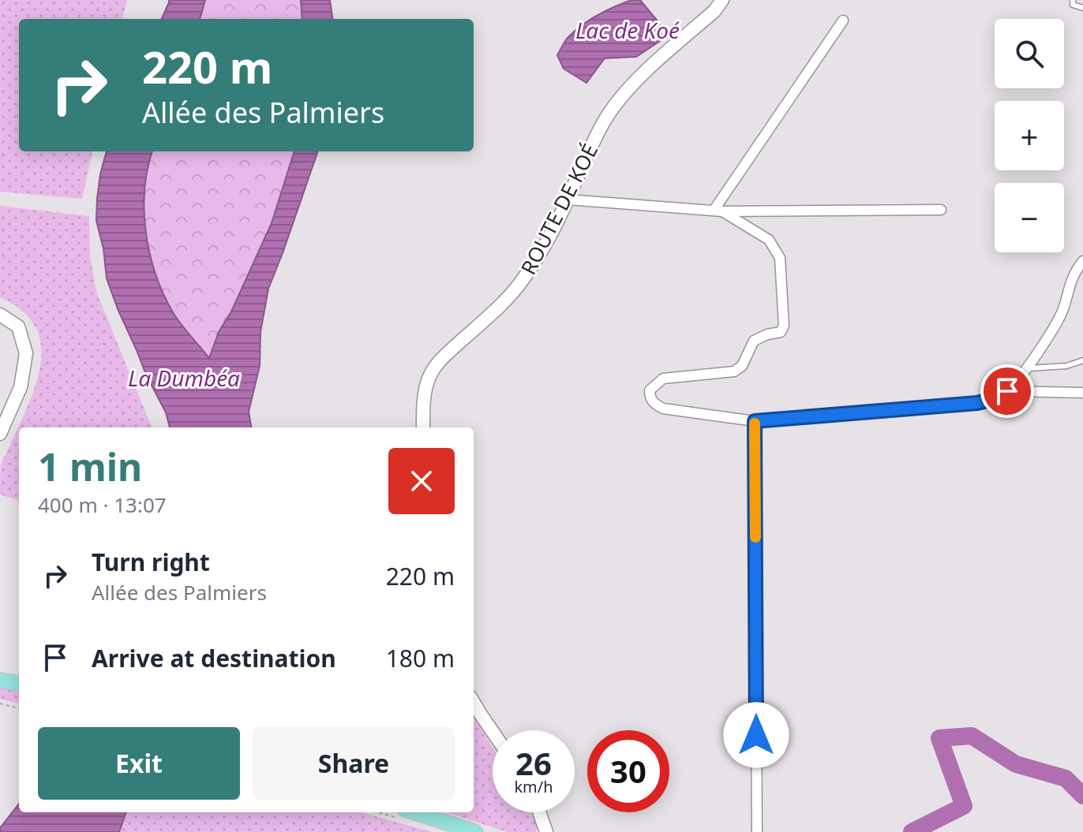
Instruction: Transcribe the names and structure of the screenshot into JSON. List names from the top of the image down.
{
  "streets": {
    "street": ["ROUTE DE KOÉ"]
  },
  "water": ["Lac de Koé", "La Dumbéa"],
  "page": {
    "map_buttons": ["+", "−"],
    "turn": ["220 m", "Allée des Palmiers"],
    "heading": ["1 min", "400 m · 13:07"],
    "list": [
      {
        "name": "Turn right",
        "note": "Allée des Palmiers",
        "value": "220 m"
      },
      {
        "name": "Arrive at destination",
        "value": "180 m"
      }
    ],
    "buttons": ["Exit", "Share"],
    "speed": "26 km/h",
    "limit": "30"
  }
}
